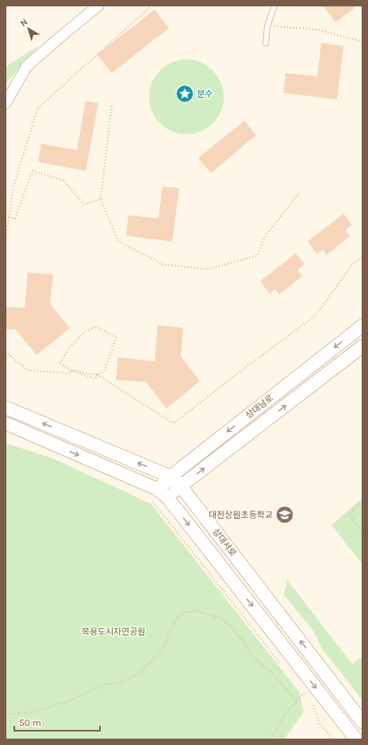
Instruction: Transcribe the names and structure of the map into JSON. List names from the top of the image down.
{
  "streets": {
    "street": ["상대남로", "상대서로"]
  },
  "crossings": [
    ["상대남로", "상대서로"]
  ],
  "parks": ["복용도시자연공원"],
  "places": {
    "place": ["분수"],
    "school or university": ["대전상원초등학교"]
  },
  "scale_bar": "50 m",
  "north": "top left"
}
